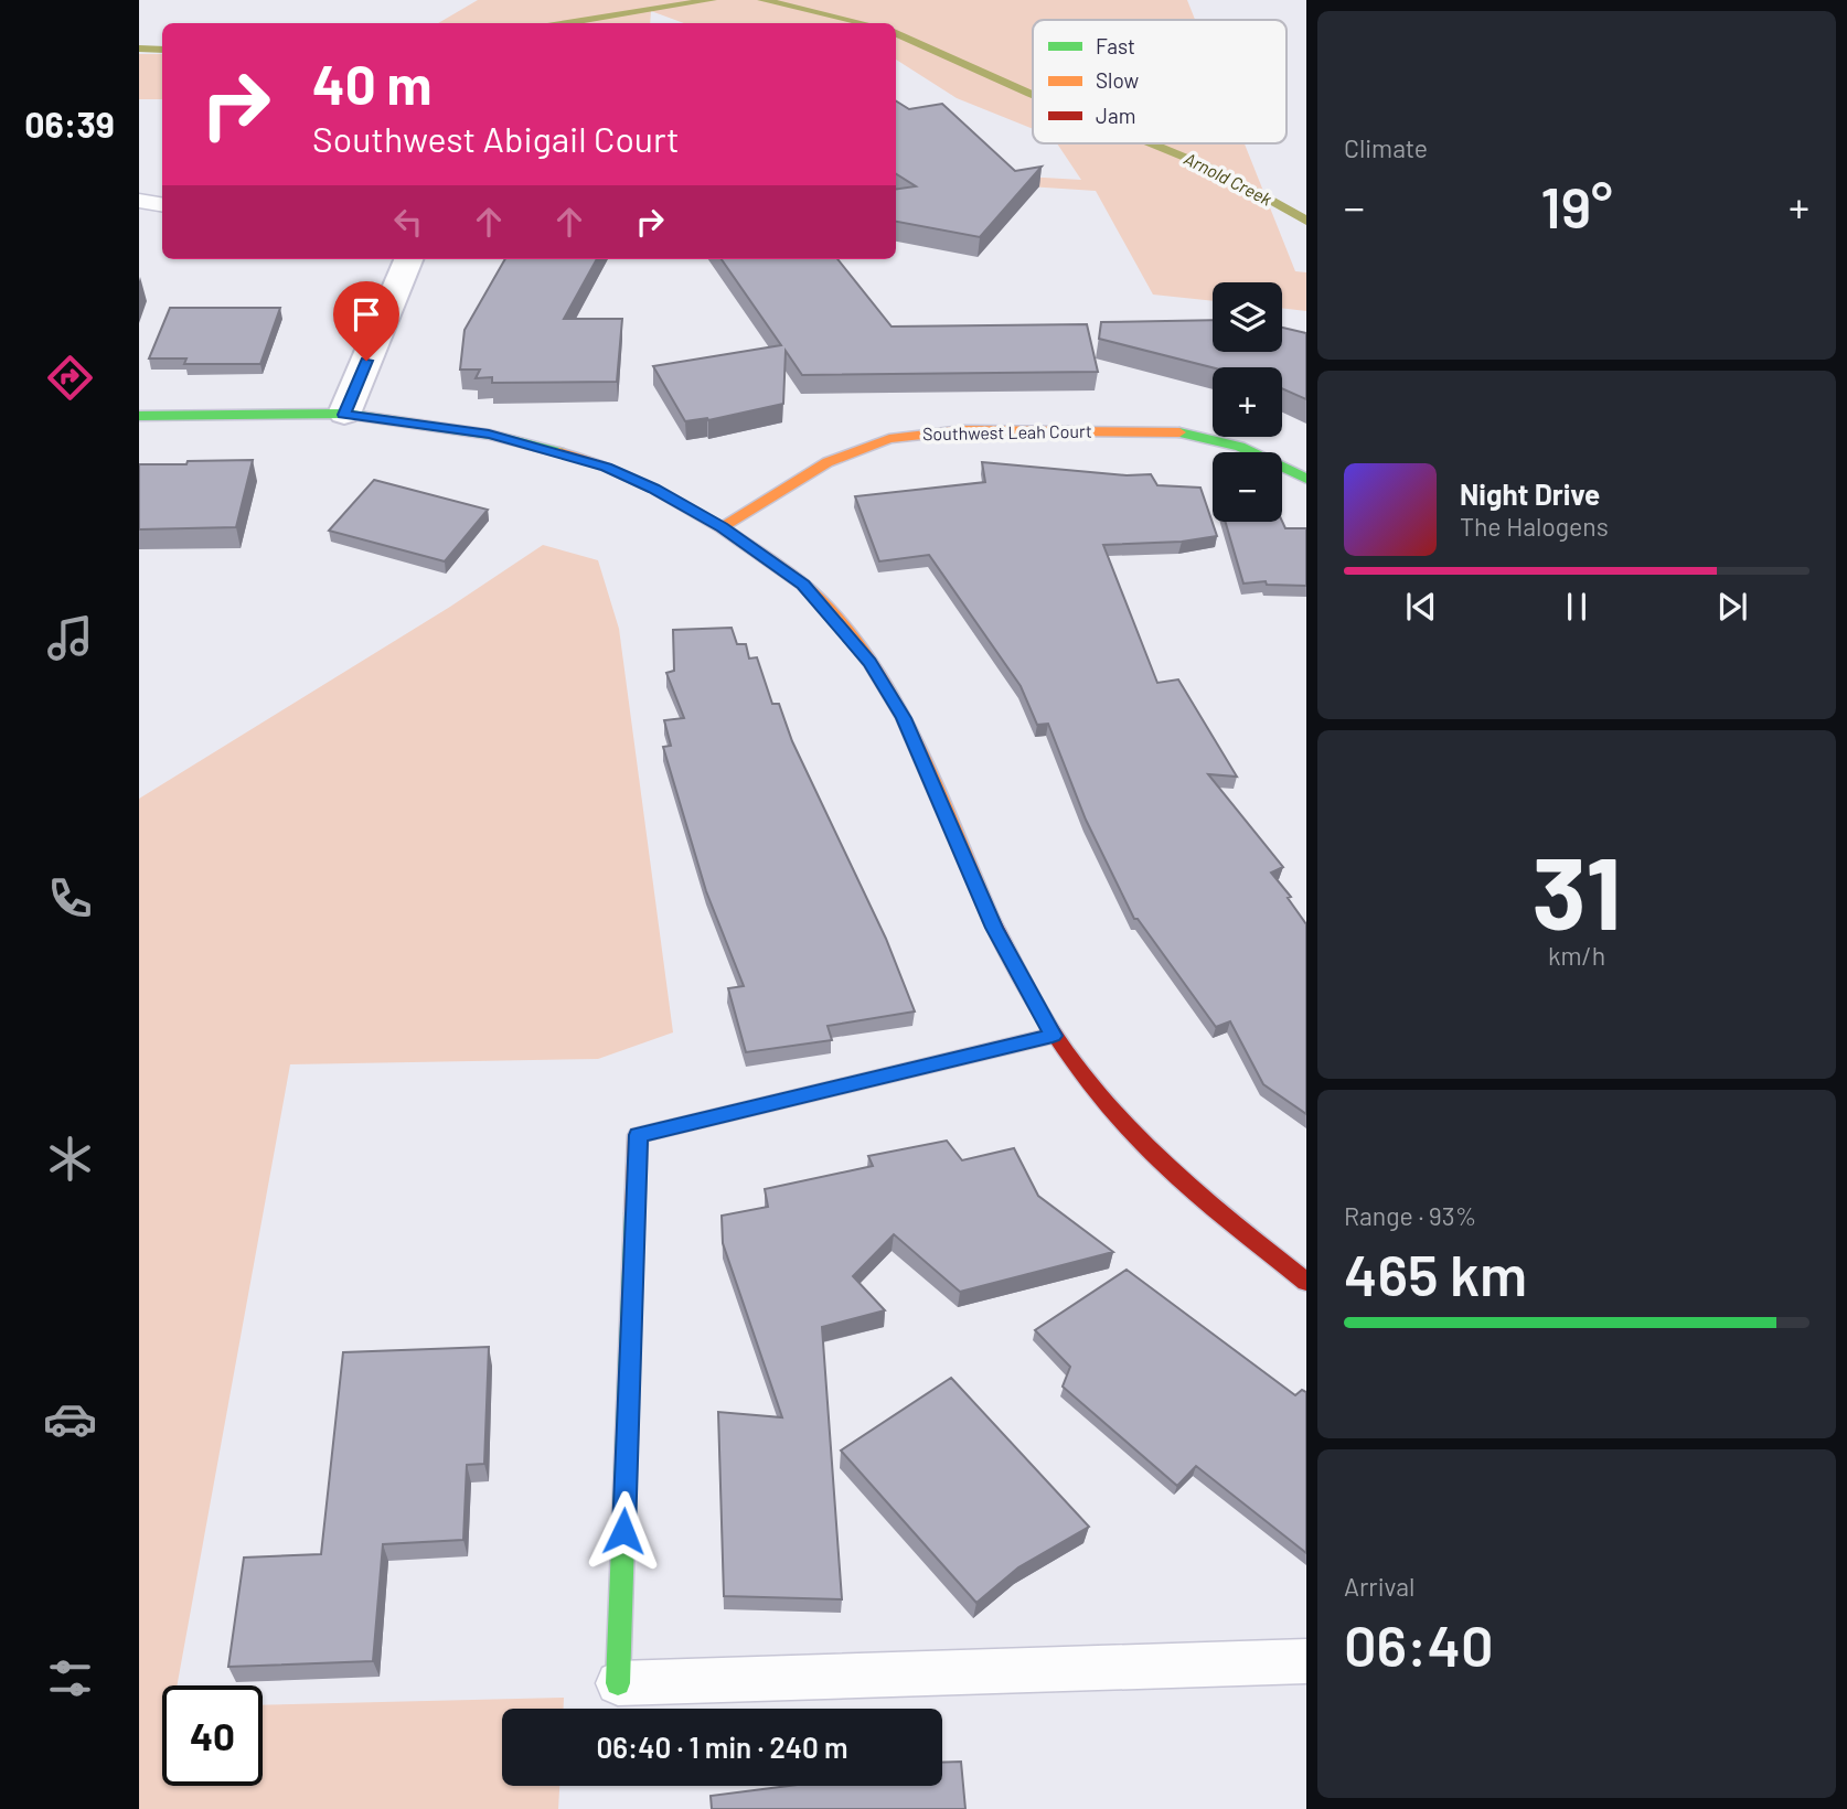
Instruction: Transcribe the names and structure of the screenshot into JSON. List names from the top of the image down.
{
  "streets": {
    "street": ["Southwest Leah Court"]
  },
  "water": ["Arnold Creek"],
  "legend": ["Fast", "Slow", "Jam"],
  "page": {
    "tabs": "06:39",
    "tile": [
      "Climate",
      ["31", "km/h"],
      ["Range · 93%", "465 km"],
      ["Arrival", "06:40"]
    ],
    "turn": ["40 m", "Southwest Abigail Court"],
    "heat": ["−", "19°", "+"],
    "map_buttons": ["+", "−"],
    "song": ["Night Drive", "The Halogens"],
    "limit": "40",
    "trip": "06:40 · 1 min · 240 m"
  }
}
